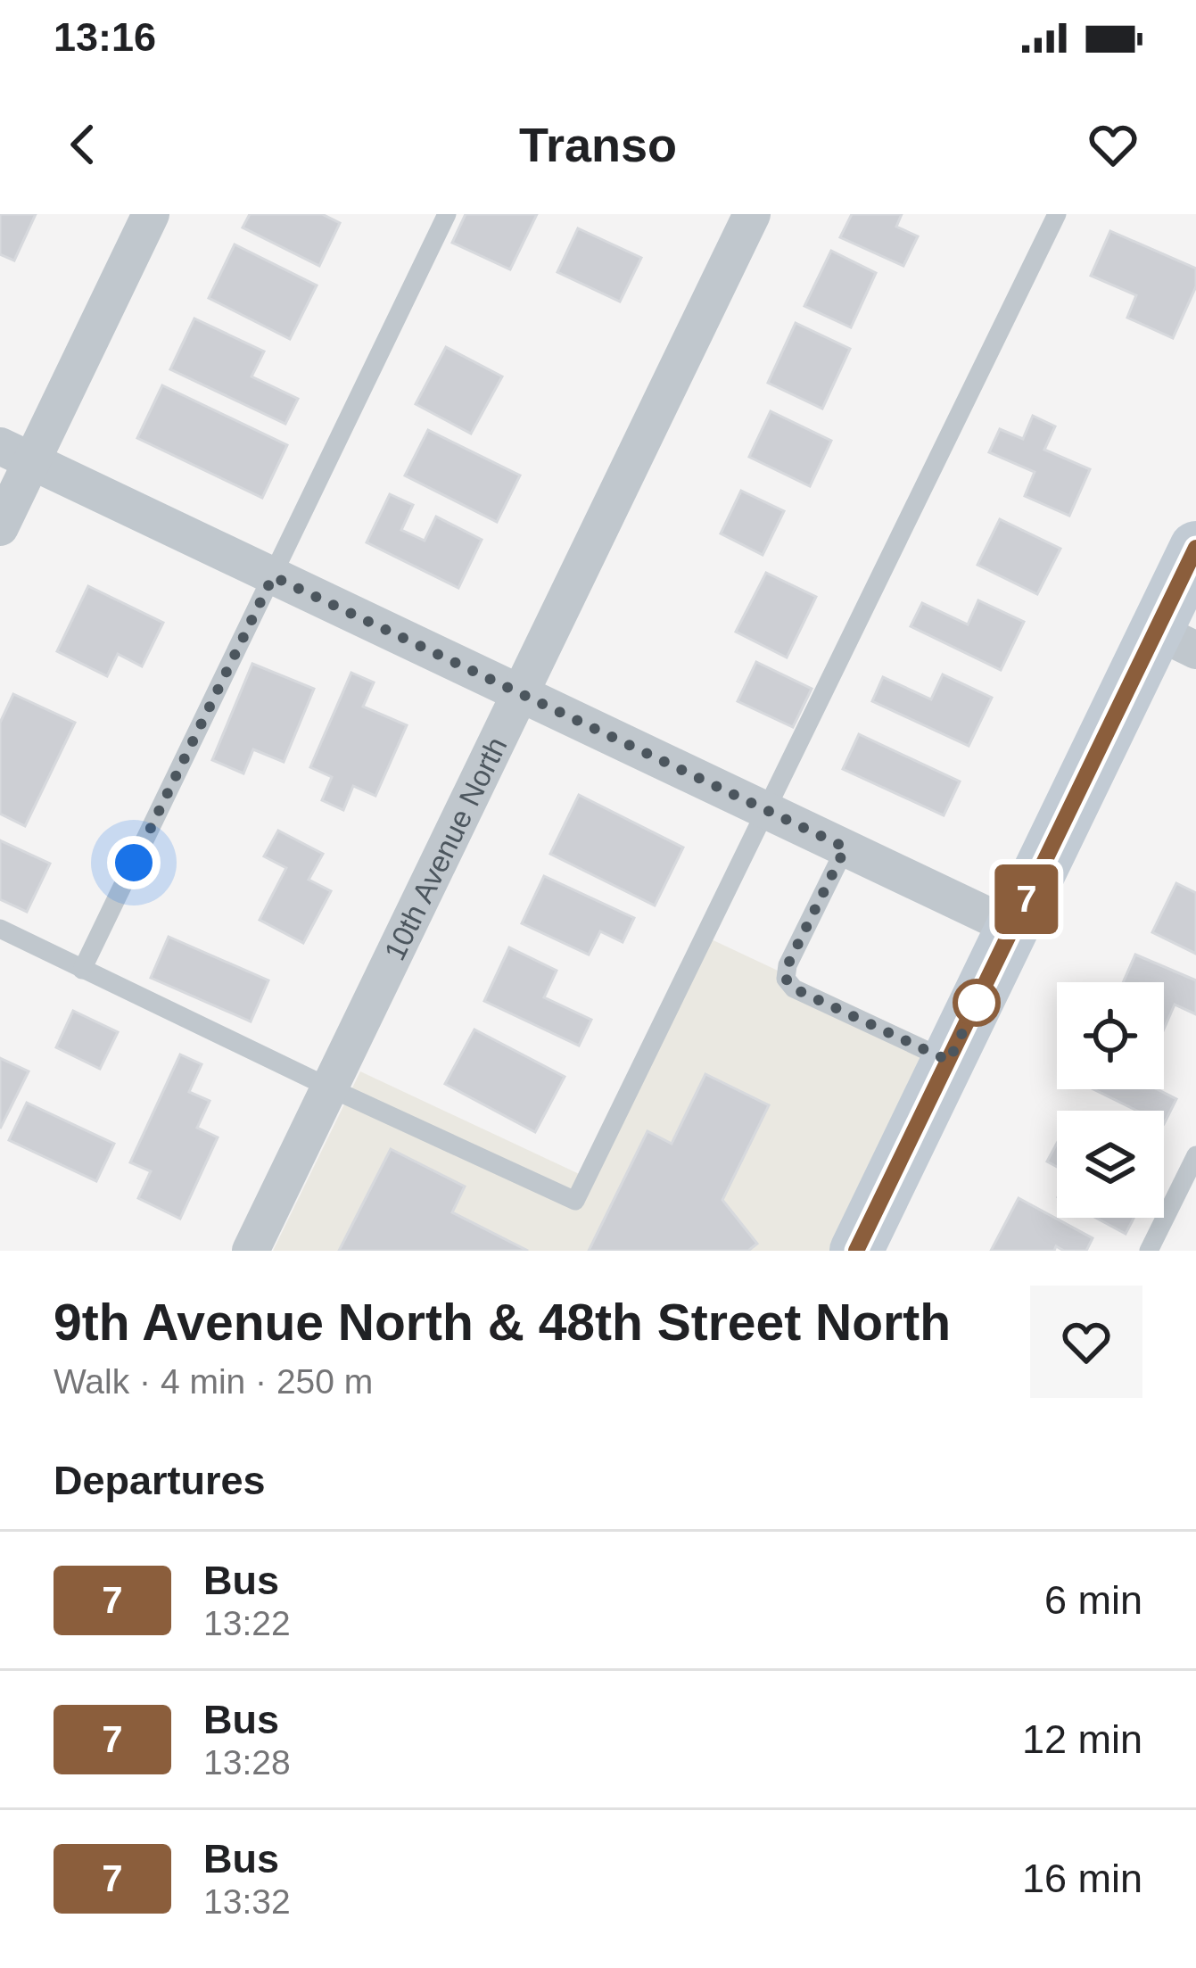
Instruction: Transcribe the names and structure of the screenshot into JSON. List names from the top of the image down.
{
  "streets": {
    "street": ["10th Avenue North"]
  },
  "lines": ["bus line 7"],
  "page": {
    "status": "13:16",
    "header": "Transo",
    "on_map": "7",
    "heading": [
      ["9th Avenue North & 48th Street North", "Walk · 4 min · 250 m"],
      "Departures"
    ],
    "list": [
      {
        "mark": "7",
        "name": "Bus",
        "note": "13:22",
        "value": "6 min"
      },
      {
        "mark": "7",
        "name": "Bus",
        "note": "13:28",
        "value": "12 min"
      },
      {
        "mark": "7",
        "name": "Bus",
        "note": "13:32",
        "value": "16 min"
      }
    ]
  }
}
